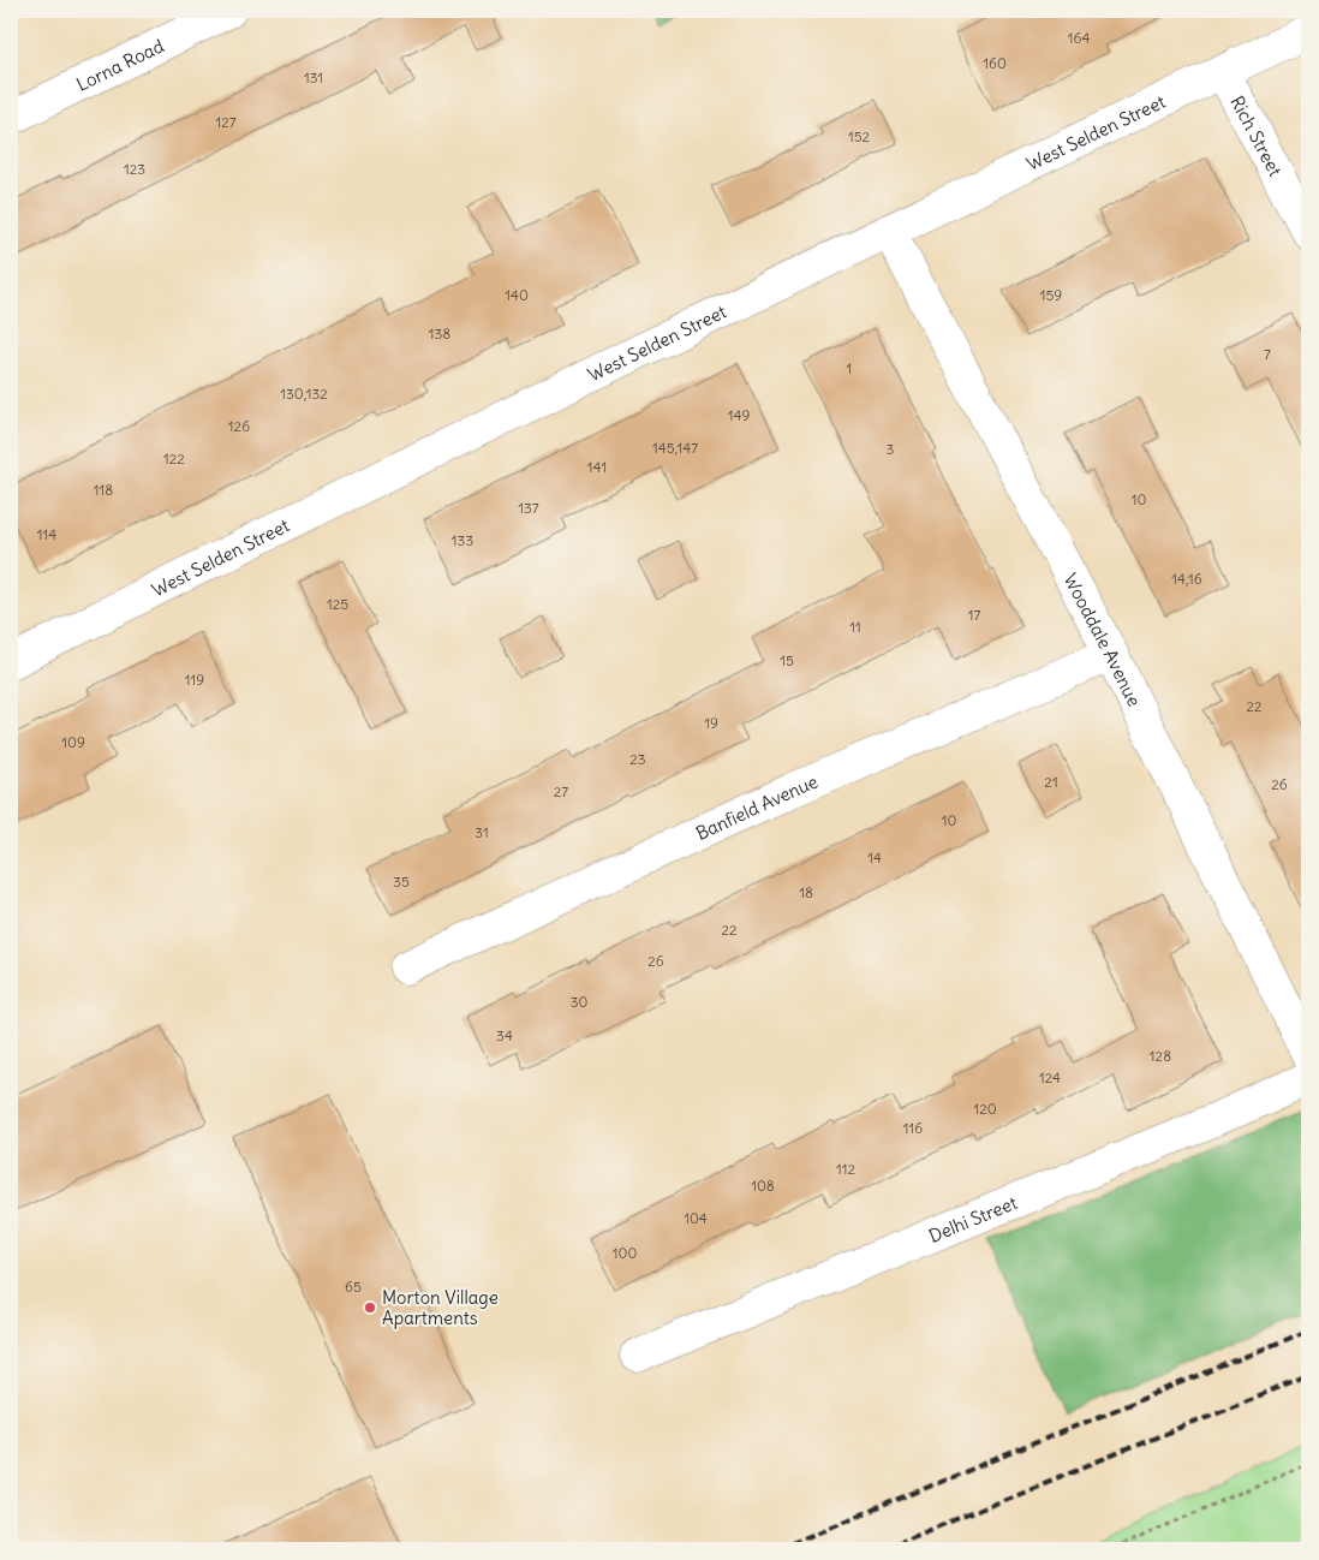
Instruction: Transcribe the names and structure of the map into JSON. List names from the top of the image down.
{
  "streets": {
    "street": [
      "Lorna Road",
      "West Selden Street",
      "Rich Street",
      "Wooddale Avenue",
      "Banfield Avenue",
      "Delhi Street"
    ]
  },
  "crossings": [
    ["West Selden Street", "Rich Street"],
    ["West Selden Street", "Wooddale Avenue"],
    ["Wooddale Avenue", "Banfield Avenue"]
  ],
  "places": ["Morton Village Apartments"],
  "house_numbers": [
    "164",
    "160",
    "131",
    "127",
    "152",
    "123",
    "140",
    "159",
    "138",
    "7",
    "1",
    "130,132",
    "149",
    "126",
    "145,147",
    "3",
    "122",
    "141",
    "118",
    "10",
    "137",
    "114",
    "133",
    "14,16",
    "125",
    "17",
    "11",
    "15",
    "119",
    "22",
    "19",
    "109",
    "23",
    "21",
    "26",
    "27",
    "10",
    "31",
    "14",
    "35",
    "18",
    "22",
    "26",
    "30",
    "34",
    "128",
    "124",
    "120",
    "116",
    "112",
    "108",
    "104",
    "100",
    "65"
  ]
}
